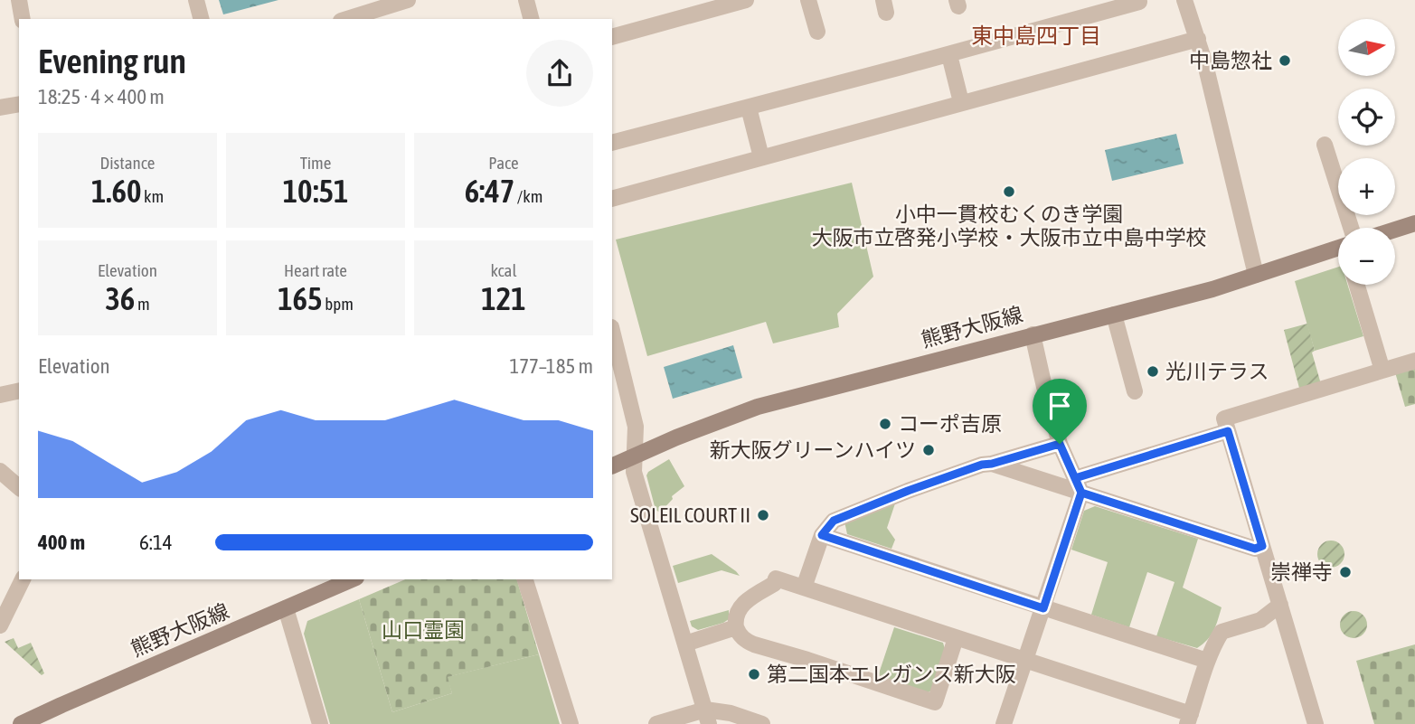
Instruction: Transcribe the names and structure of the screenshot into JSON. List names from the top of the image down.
{
  "streets": {
    "main road": ["熊野大阪線"]
  },
  "districts": ["東中島四丁目"],
  "parks": ["山口霊園"],
  "places": [
    "中島惣社",
    "小中一貫校むくのき学園 大阪市立啓発小学校・大阪市立中島中学校",
    "光川テラス",
    "コーポ吉原",
    "新大阪グリーンハイツ",
    "SOLEIL COURT II",
    "崇禅寺",
    "第二国本エレガンス新大阪"
  ],
  "north": "right",
  "page": {
    "map_buttons": ["+", "−"],
    "heading": ["Evening run", "18:25 · 4 × 400 m"],
    "stats": [
      ["Distance", "1.60 km"],
      ["Time", "10:51"],
      ["Pace", "6:47 /km"],
      ["Elevation", "36 m"],
      ["Heart rate", "165 bpm"],
      ["kcal", "121"]
    ],
    "chart": ["Elevation", "177–185 m"],
    "list": [
      {
        "name": "400 m",
        "note": "6:14"
      }
    ]
  }
}
